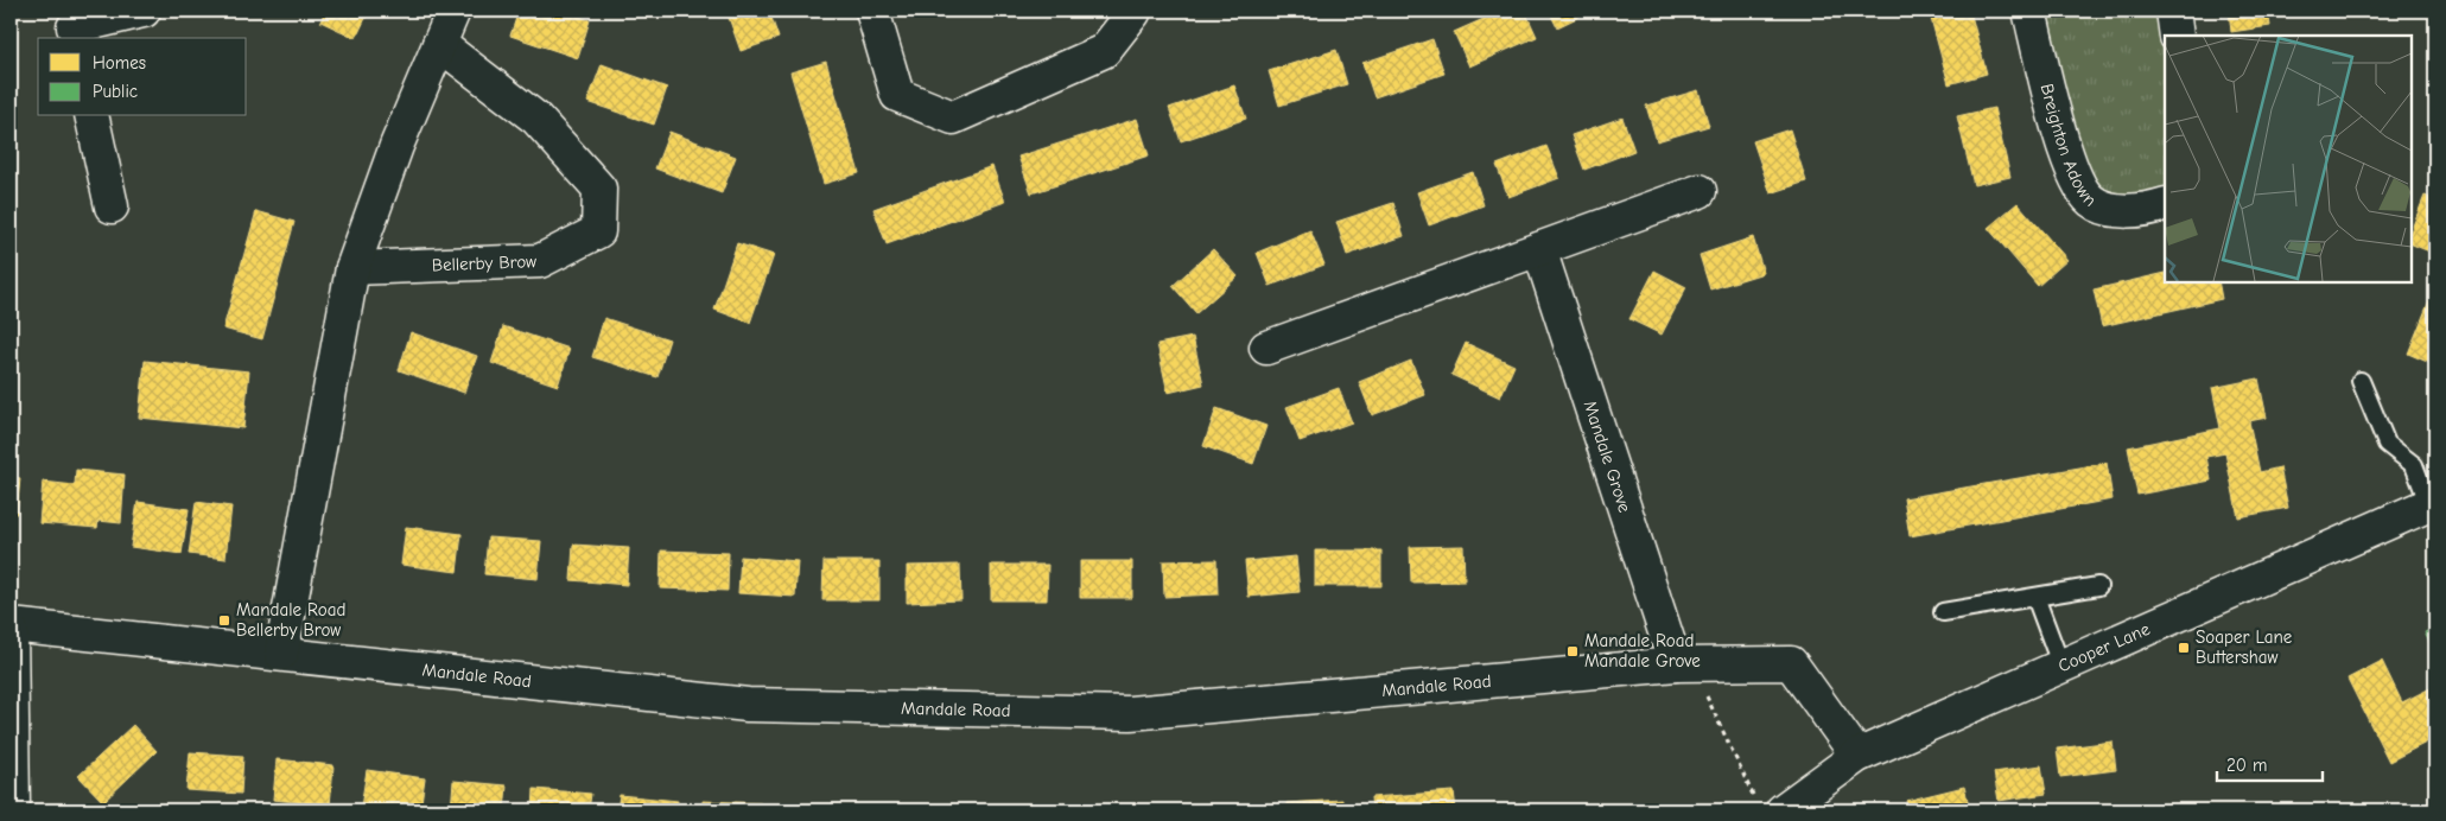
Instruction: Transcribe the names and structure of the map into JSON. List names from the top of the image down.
{
  "streets": {
    "street": [
      "Breighton Adown",
      "Bellerby Brow",
      "Mandale Grove",
      "Cooper Lane",
      "Mandale Road"
    ]
  },
  "crossings": [
    ["Mandale Grove", "Mandale Road"],
    ["Cooper Lane", "Mandale Road"]
  ],
  "places": {
    "transit": ["Mandale Road Bellerby Brow", "Soaper Lane Buttershaw", "Mandale Road Mandale Grove"]
  },
  "legend": ["Homes", "Public"],
  "scale_bar": "20 m"
}
